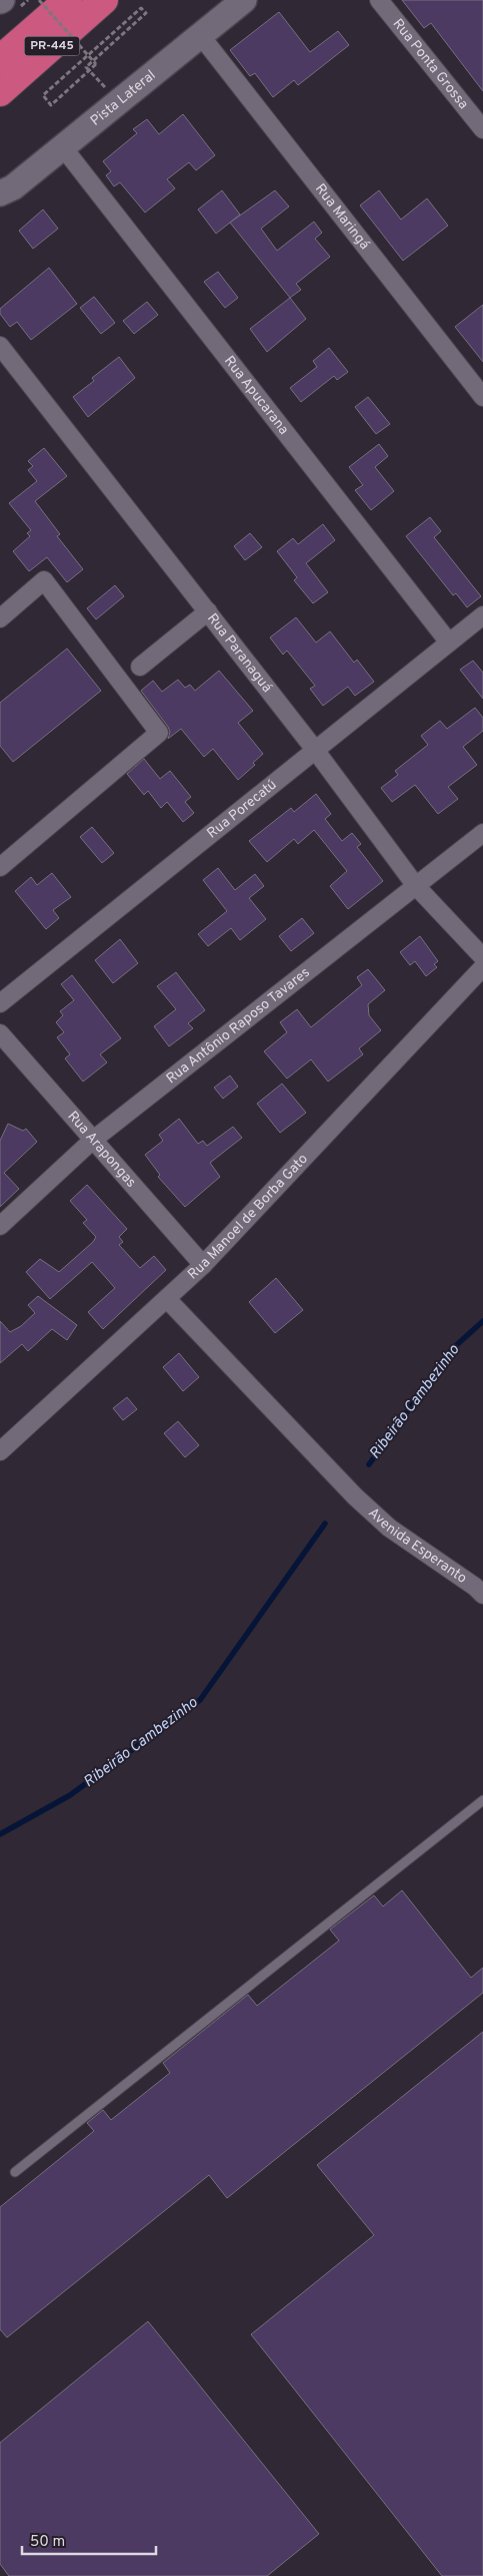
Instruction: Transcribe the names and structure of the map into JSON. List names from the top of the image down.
{
  "streets": {
    "highway": ["PR-445"],
    "street": [
      "Rua Ponta Grossa",
      "Pista Lateral",
      "Rua Maringá",
      "Rua Apucarana",
      "Rua Paranaguá",
      "Rua Porecatú",
      "Rua Antônio Raposo Tavares",
      "Rua Arapongas",
      "Rua Manoel de Borba Gato",
      "Avenida Esperanto"
    ]
  },
  "crossings": [
    ["Pista Lateral", "Rua Maringá"],
    ["Pista Lateral", "Rua Apucarana"],
    ["Rua Apucarana", "Rua Porecatú"],
    ["Rua Paranaguá", "Rua Porecatú"],
    ["Rua Paranaguá", "Rua Antônio Raposo Tavares"],
    ["Rua Antônio Raposo Tavares", "Rua Arapongas"],
    ["Rua Arapongas", "Rua Manoel de Borba Gato"],
    ["Rua Manoel de Borba Gato", "Avenida Esperanto"]
  ],
  "water": ["Ribeirão Cambezinho"],
  "scale_bar": "50 m"
}
